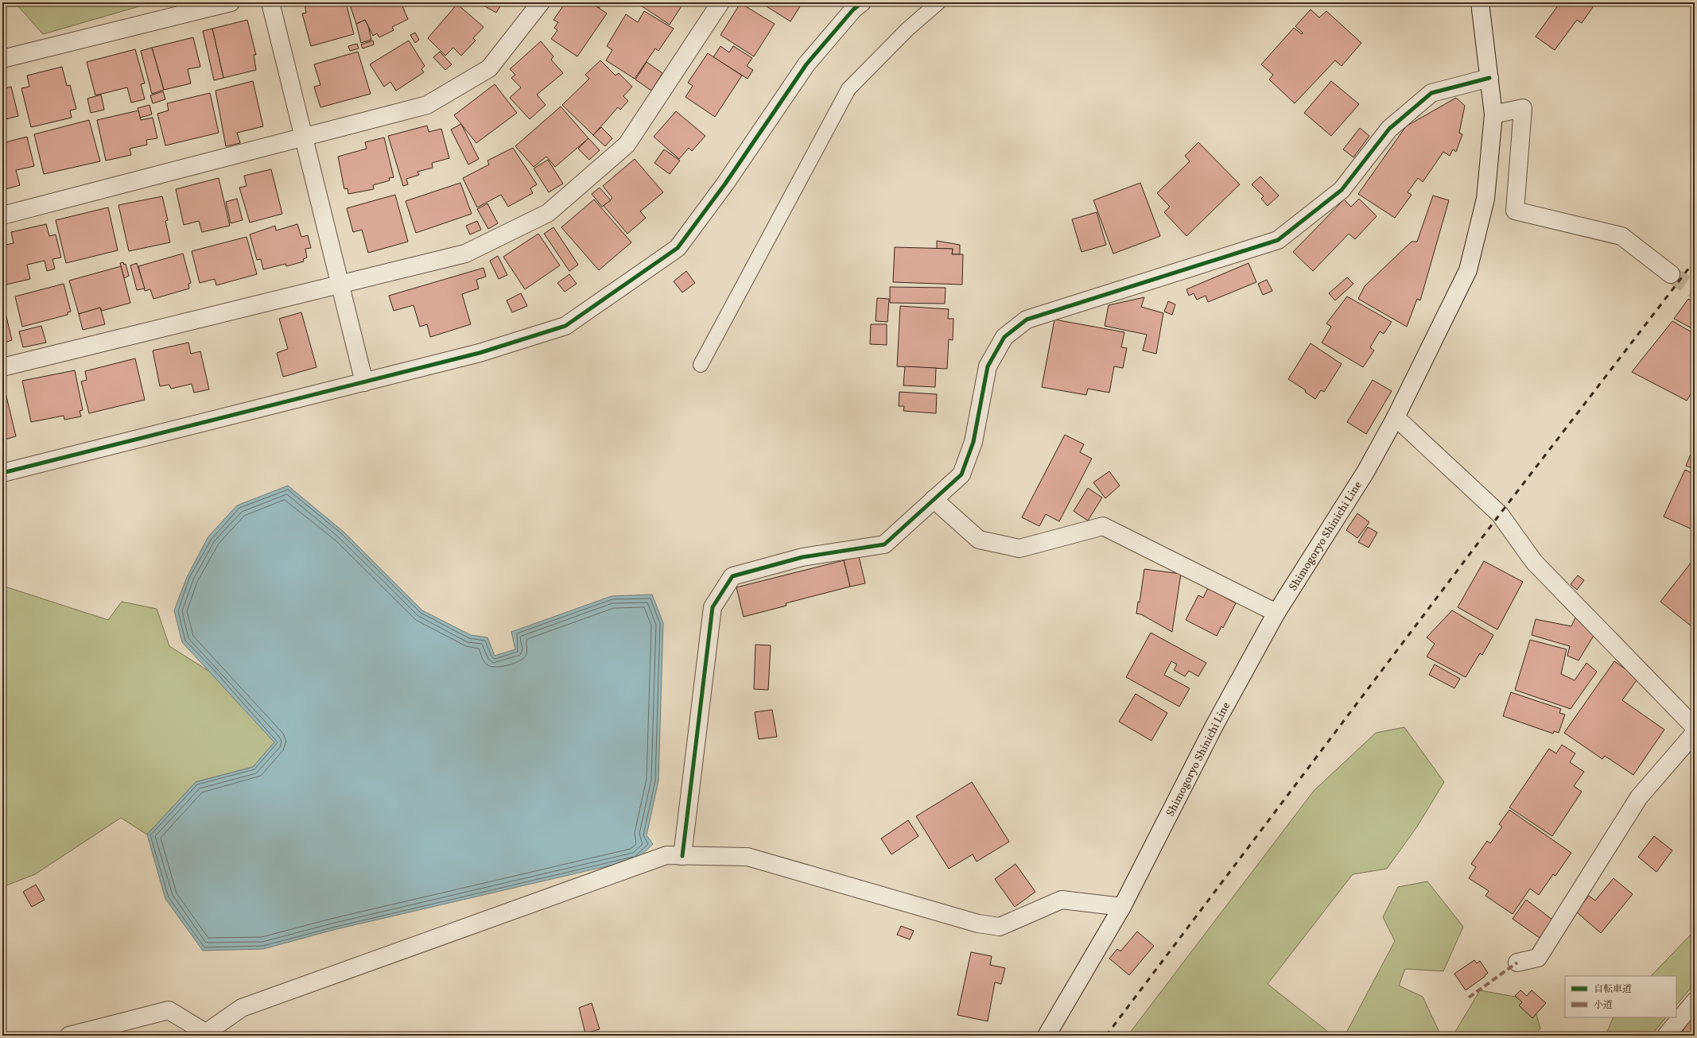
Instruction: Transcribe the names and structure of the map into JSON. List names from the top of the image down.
{
  "streets": {
    "street": ["Shimogoryo Shinichi Line"]
  },
  "legend": ["自転車道", "小道"]
}
